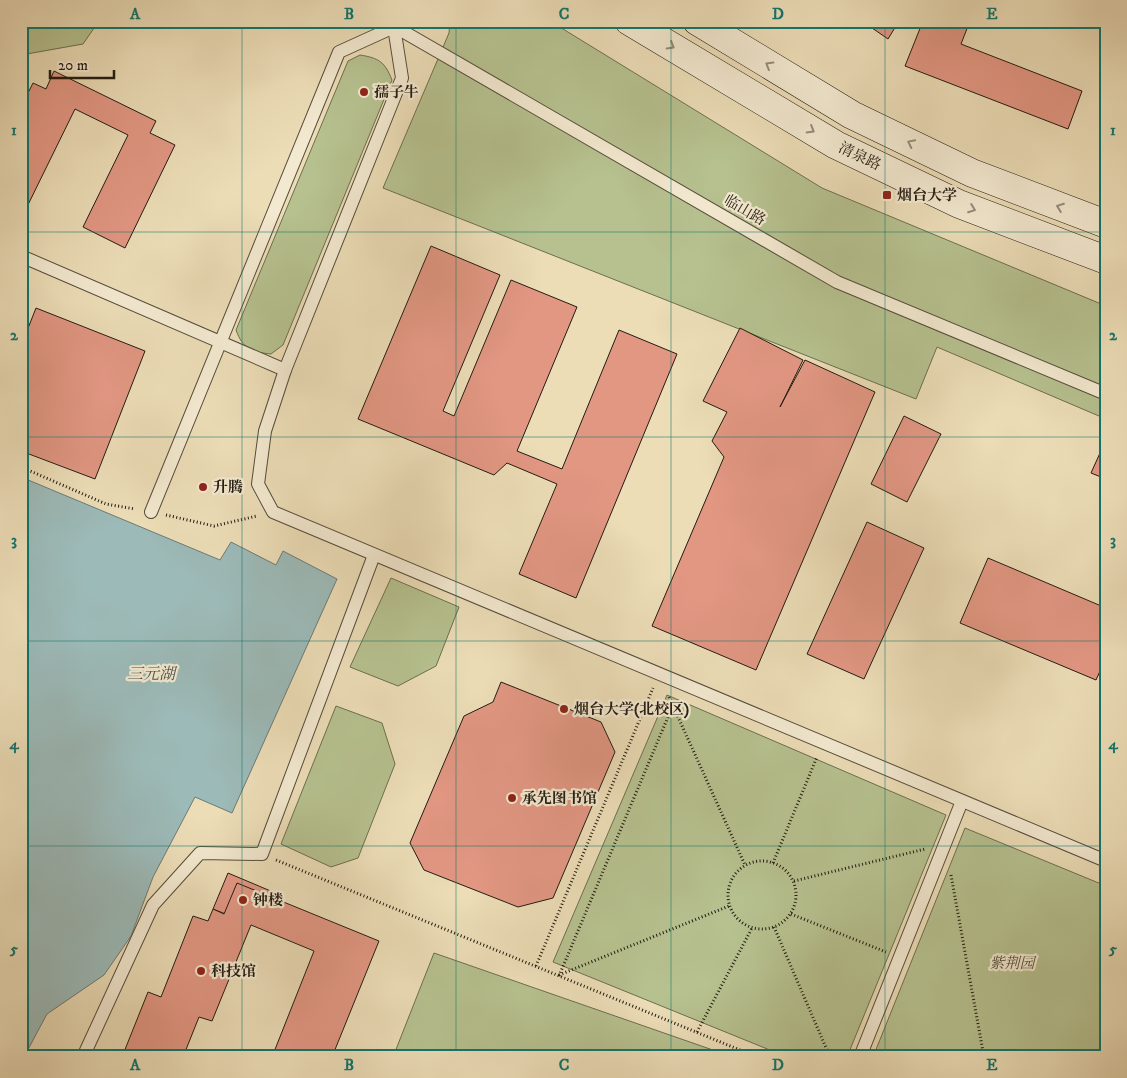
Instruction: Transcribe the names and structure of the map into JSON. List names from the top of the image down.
{
  "streets": {
    "main road": ["清泉路"],
    "lane": ["临山路"]
  },
  "water": ["三元湖"],
  "parks": ["紫荆园"],
  "places": {
    "other": [
      "孺子牛",
      "升腾",
      "烟台大学(北校区)",
      "承先图书馆",
      "钟楼",
      "科技馆"
    ],
    "transit": ["烟台大学"]
  },
  "scale_bar": "20 m",
  "grid": {
    "columns": [
      "A",
      "B",
      "C",
      "D",
      "E"
    ],
    "rows": [
      "1",
      "2",
      "3",
      "4",
      "5"
    ]
  }
}
